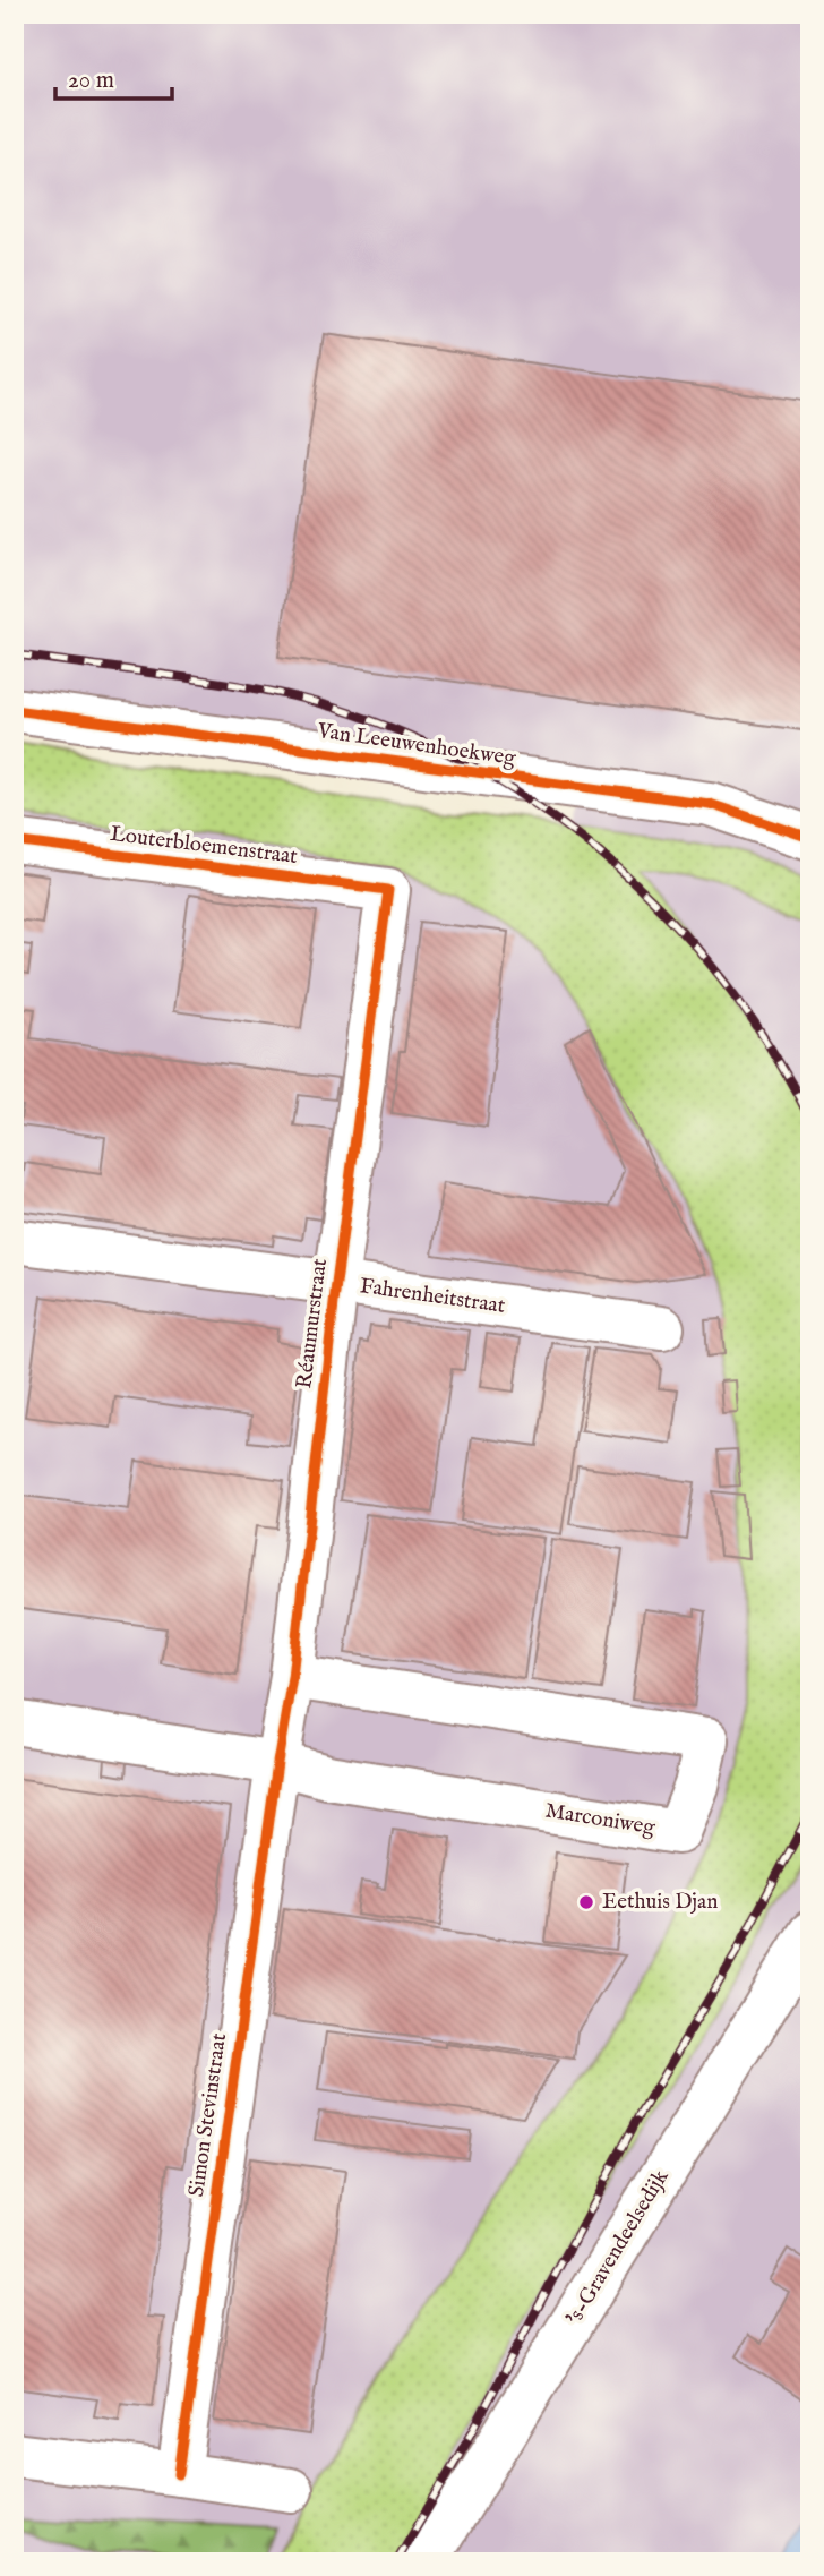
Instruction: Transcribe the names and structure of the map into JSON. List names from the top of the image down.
{
  "streets": {
    "street": [
      "Van Leeuwenhoekweg",
      "Louterbloemenstraat",
      "Fahrenheitstraat",
      "Réaumurstraat",
      "Marconiweg",
      "Simon Stevinstraat",
      "'s-Gravendeelsedijk"
    ]
  },
  "crossings": [
    ["Louterbloemenstraat", "Réaumurstraat"],
    ["Fahrenheitstraat", "Réaumurstraat"],
    ["Réaumurstraat", "Marconiweg"],
    ["Réaumurstraat", "Simon Stevinstraat"],
    ["Marconiweg", "Simon Stevinstraat"]
  ],
  "places": ["Eethuis Djan"],
  "scale_bar": "20 m"
}
